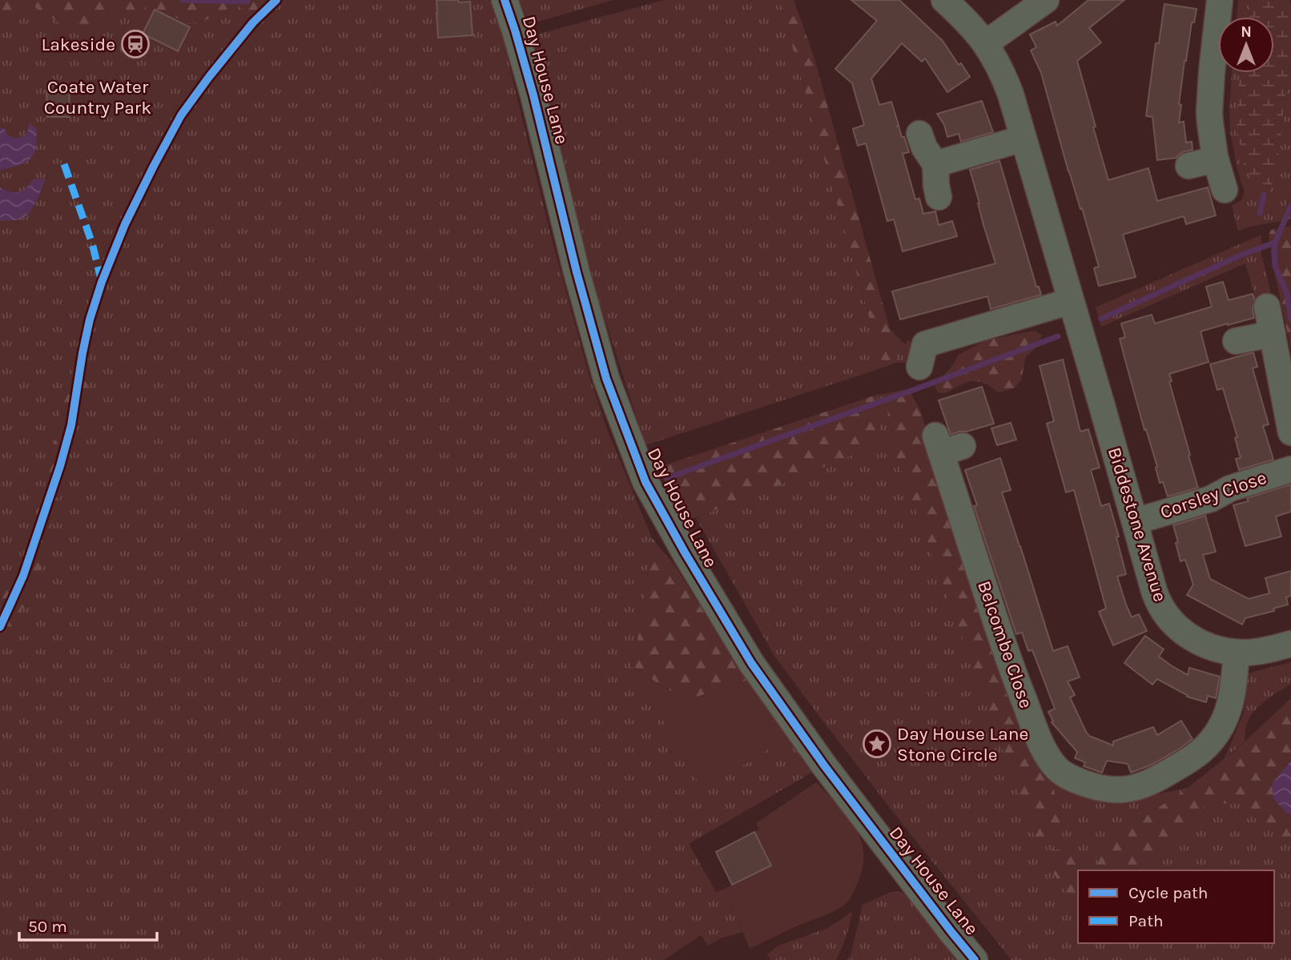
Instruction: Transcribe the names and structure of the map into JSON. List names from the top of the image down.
{
  "streets": {
    "street": [
      "Day House Lane",
      "Corsley Close",
      "Biddestone Avenue",
      "Belcombe Close"
    ]
  },
  "crossings": [
    ["Corsley Close", "Biddestone Avenue"],
    ["Biddestone Avenue", "Belcombe Close"]
  ],
  "parks": ["Coate Water Country Park"],
  "places": {
    "station": ["Lakeside"],
    "place": ["Day House Lane Stone Circle"]
  },
  "legend": ["Cycle path", "Path"],
  "scale_bar": "50 m",
  "north": "top"
}
